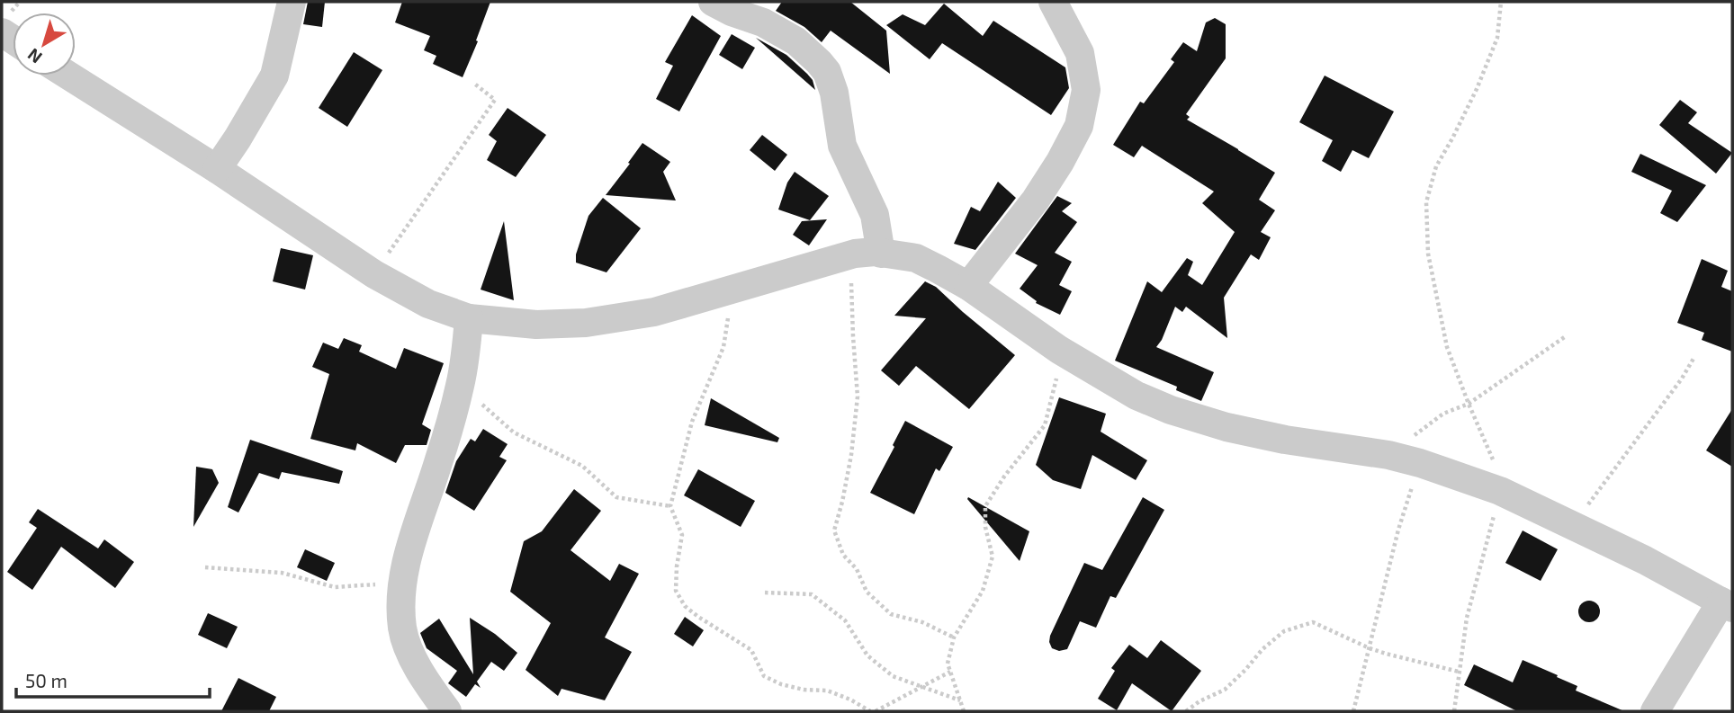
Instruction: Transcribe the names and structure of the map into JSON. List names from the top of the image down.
{
  "scale_bar": "50 m",
  "north": "bottom left"
}
